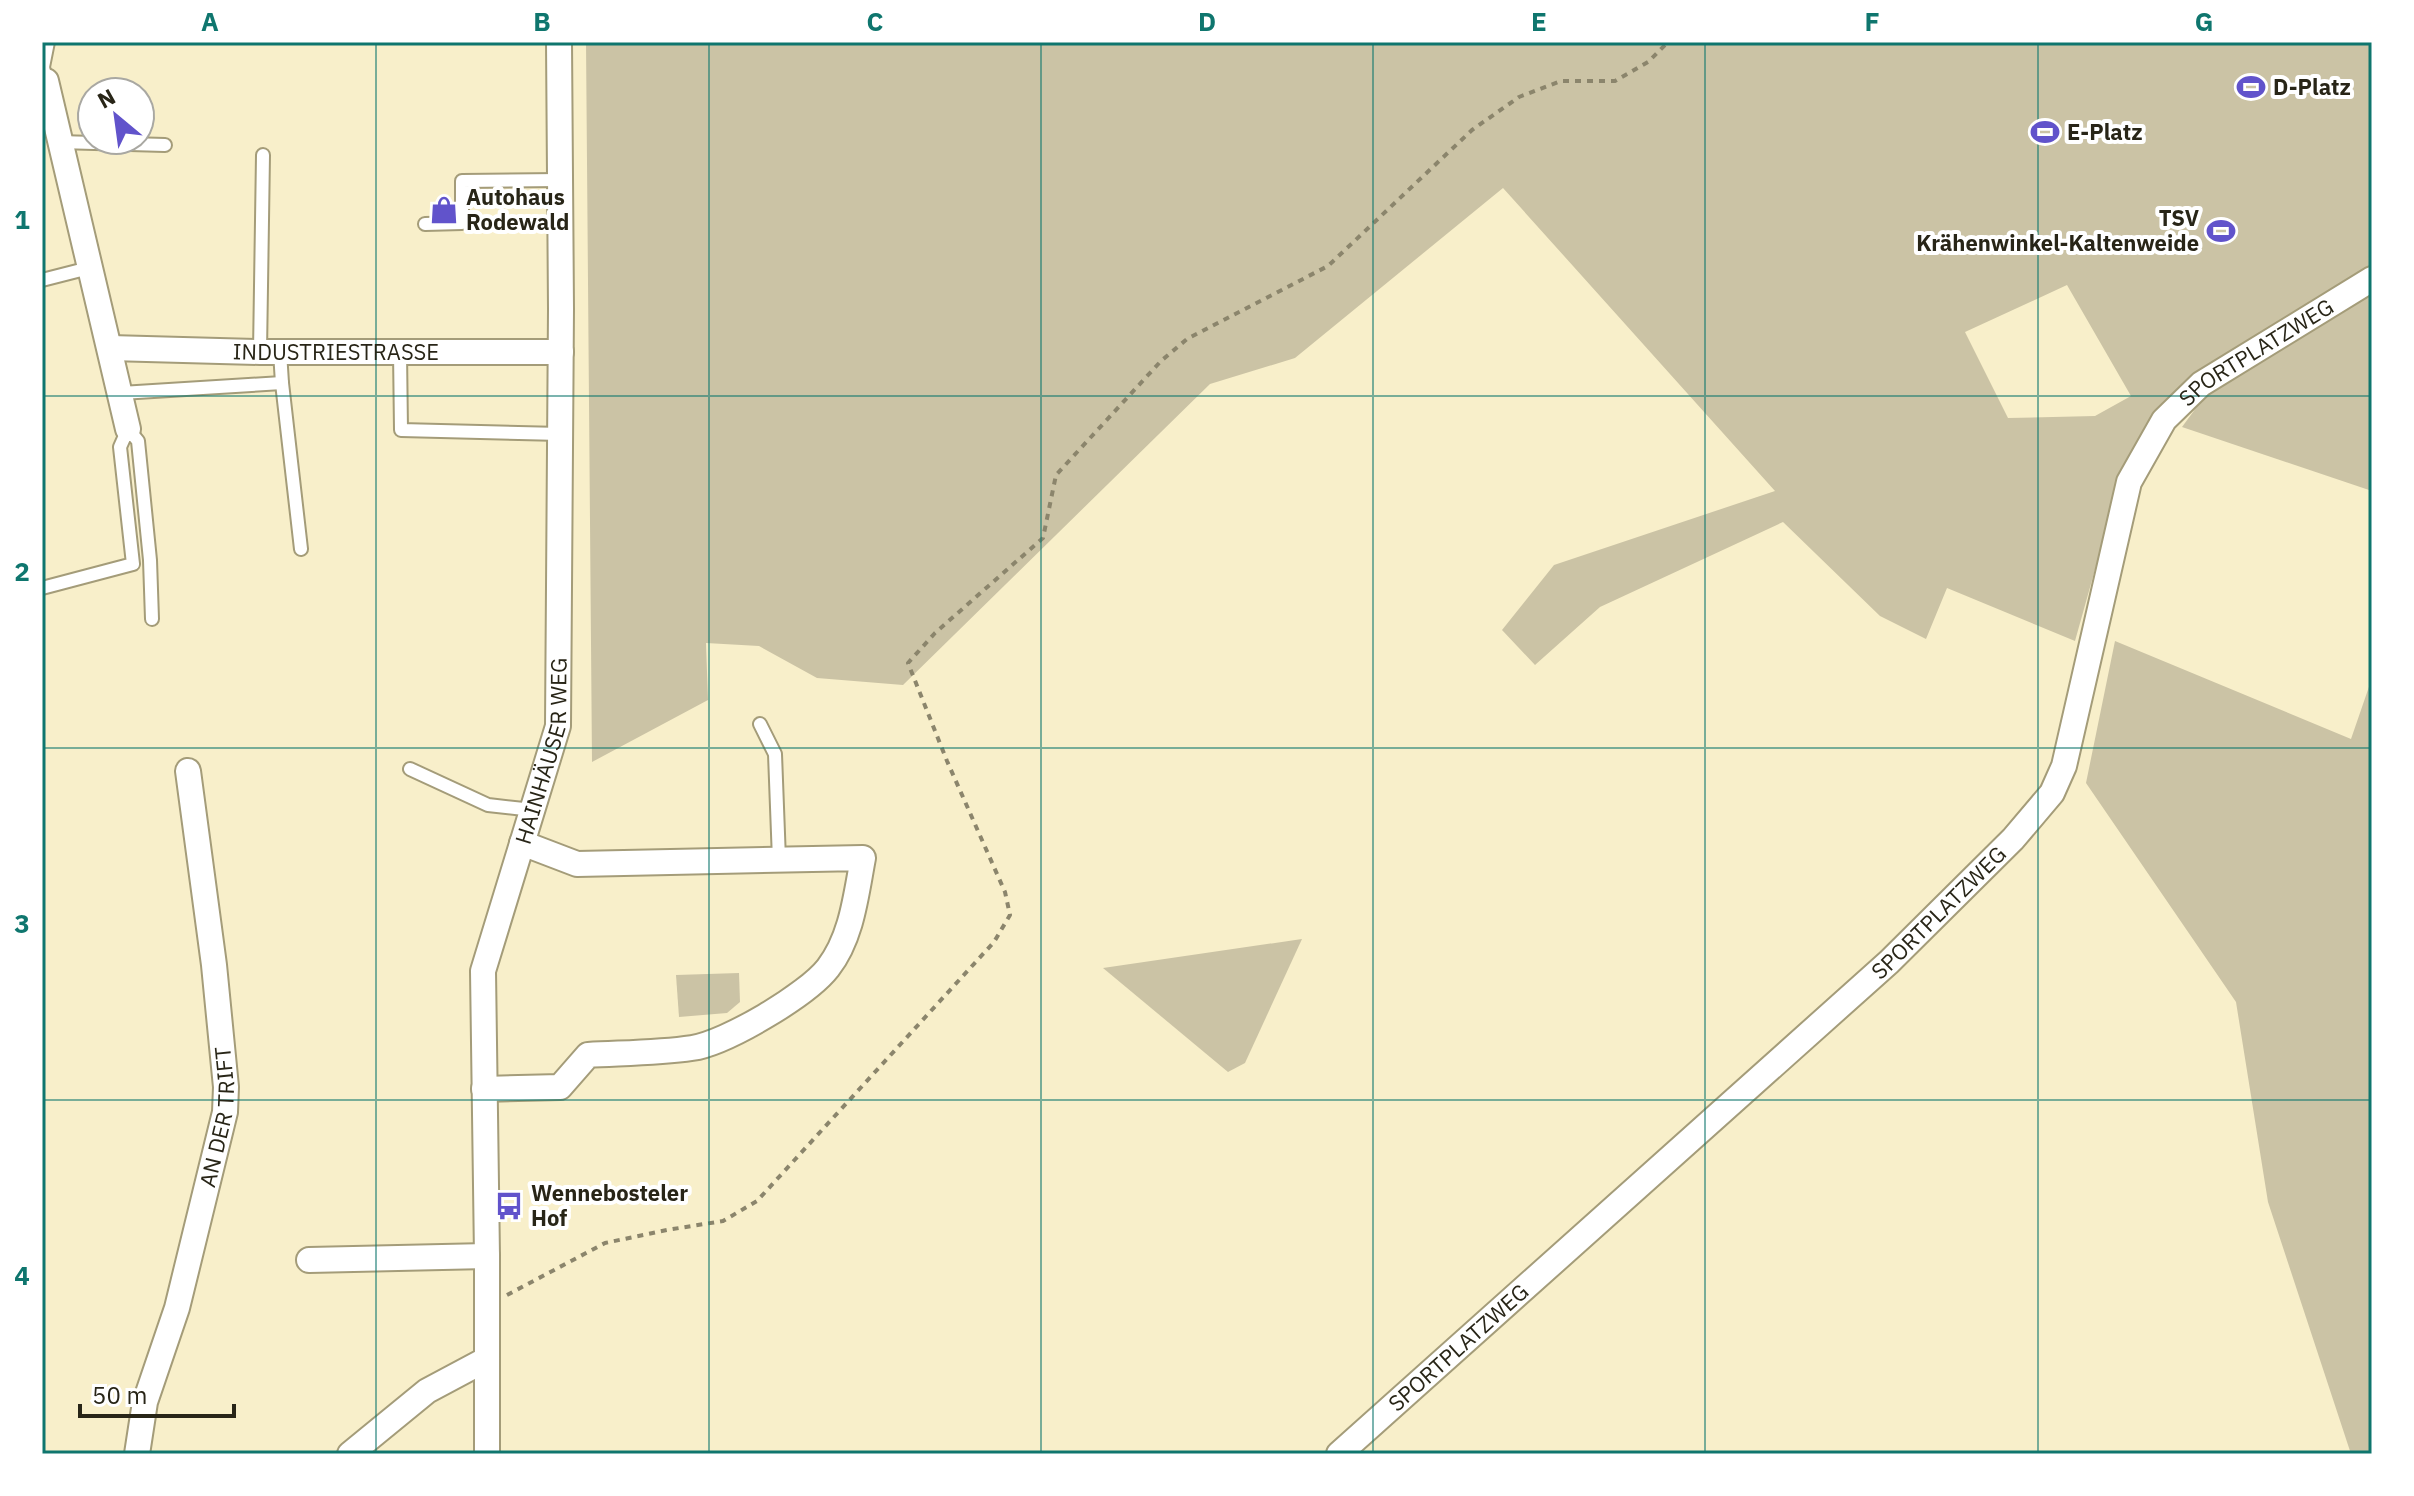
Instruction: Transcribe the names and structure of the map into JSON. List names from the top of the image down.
{
  "streets": {
    "street": [
      "INDUSTRIESTRASSE",
      "SPORTPLATZWEG",
      "HAINHÄUSER WEG",
      "AN DER TRIFT"
    ]
  },
  "crossings": [
    ["INDUSTRIESTRASSE", "HAINHÄUSER WEG"]
  ],
  "places": {
    "sports": ["D-Platz", "E-Platz", "TSV Krähenwinkel-Kaltenweide"],
    "shop": ["Autohaus Rodewald"],
    "bus stop": ["Wennebosteler Hof"]
  },
  "scale_bar": "50 m",
  "north": "top left",
  "grid": {
    "columns": [
      "A",
      "B",
      "C",
      "D",
      "E",
      "F",
      "G"
    ],
    "rows": [
      "1",
      "2",
      "3",
      "4"
    ]
  }
}
